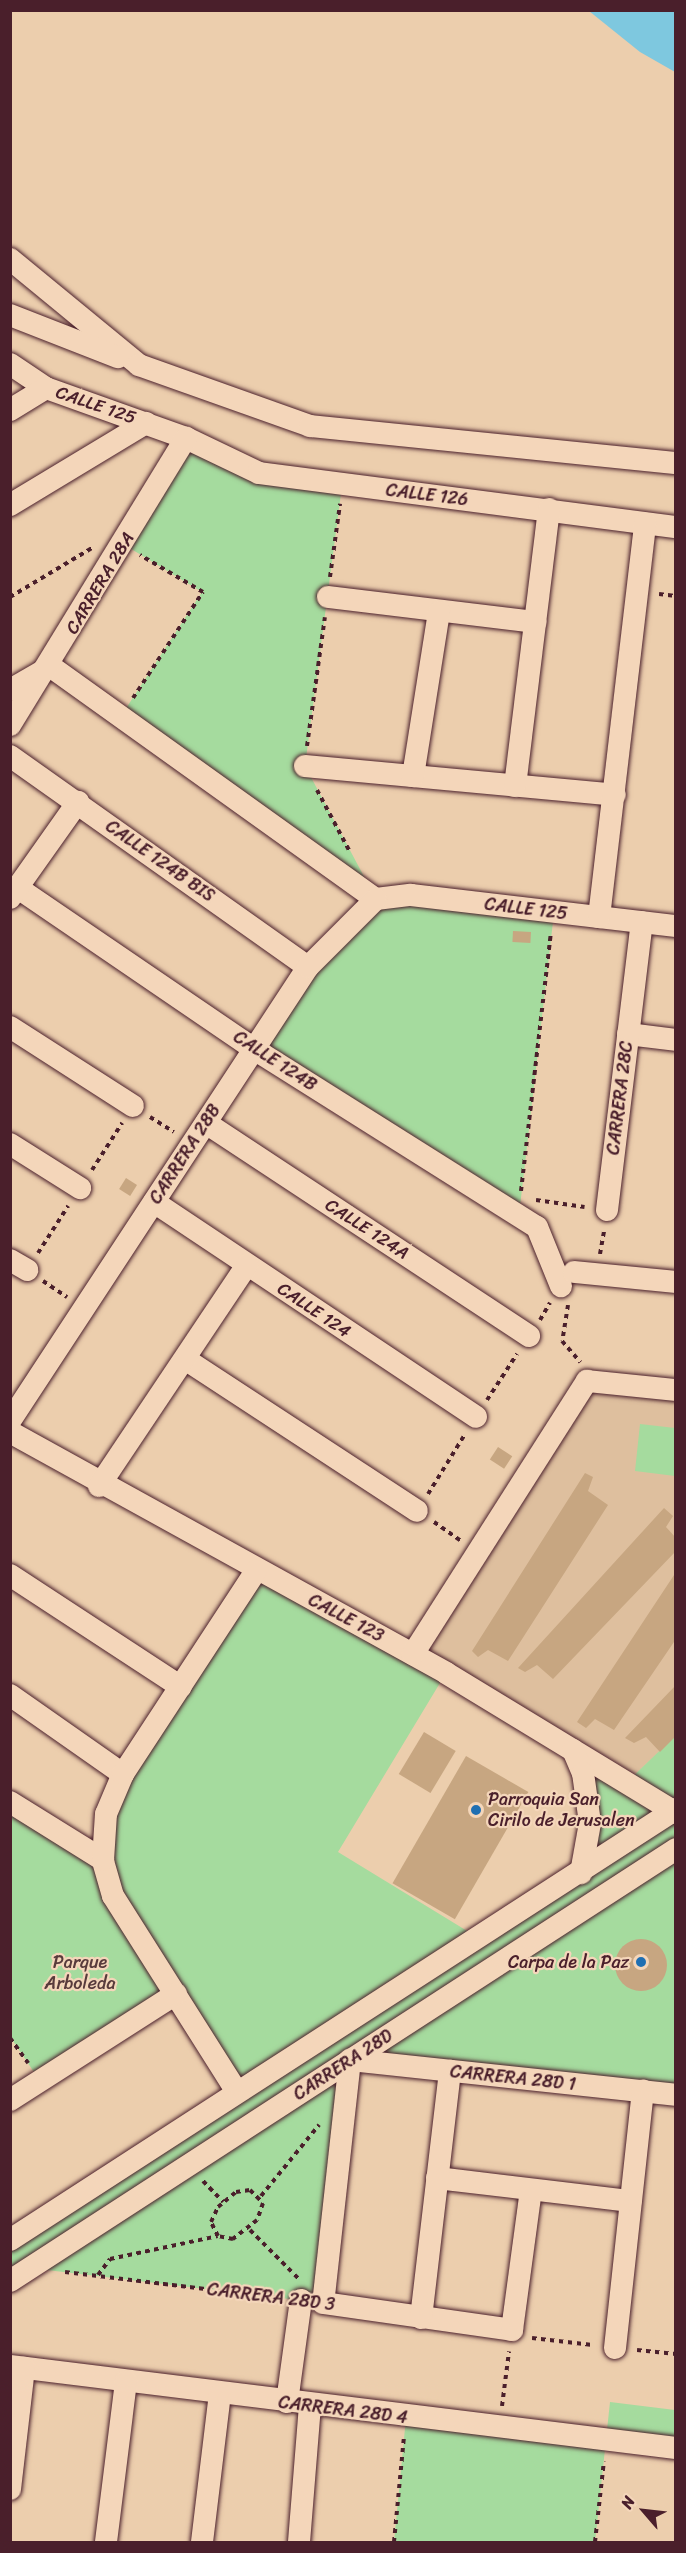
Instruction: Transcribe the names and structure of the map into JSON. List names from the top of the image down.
{
  "streets": {
    "street": [
      "CALLE 125",
      "CALLE 126",
      "CARRERA 28A",
      "CALLE 124B BIS",
      "CALLE 124B",
      "CARRERA 28C",
      "CARRERA 28B",
      "CALLE 124A",
      "CALLE 124",
      "CALLE 123",
      "CARRERA 28D",
      "CARRERA 28D 1",
      "CARRERA 28D 3",
      "CARRERA 28D 4"
    ]
  },
  "crossings": [
    ["CALLE 125", "CALLE 126"],
    ["CALLE 125", "CARRERA 28A"],
    ["CALLE 125", "CARRERA 28C"],
    ["CALLE 125", "CARRERA 28B"],
    ["CALLE 126", "CARRERA 28A"],
    ["CALLE 124B BIS", "CARRERA 28B"],
    ["CALLE 124B", "CARRERA 28B"],
    ["CARRERA 28B", "CALLE 124A"],
    ["CARRERA 28B", "CALLE 124"],
    ["CALLE 123", "CARRERA 28D"],
    ["CARRERA 28D", "CARRERA 28D 1"],
    ["CARRERA 28D", "CARRERA 28D 3"]
  ],
  "parks": ["Parque Arboleda"],
  "places": ["Parroquia San Cirilo de Jerusalen", "Carpa de la Paz"],
  "north": "top left"
}
